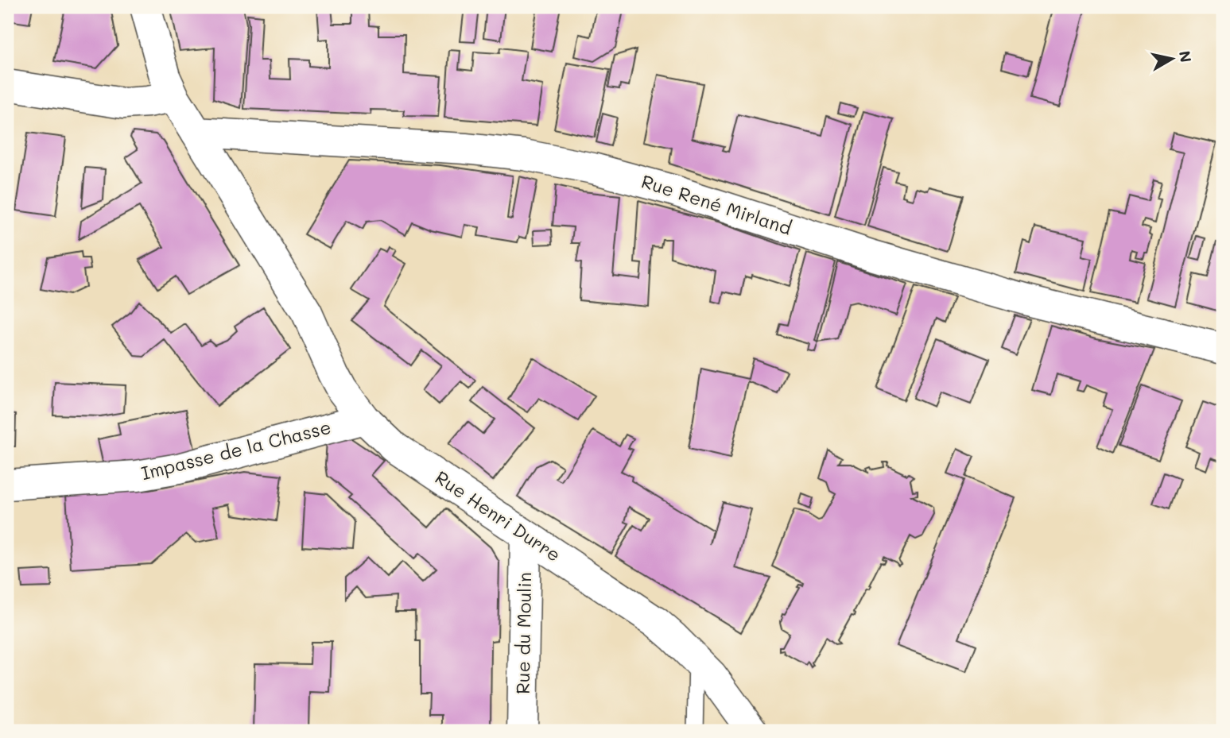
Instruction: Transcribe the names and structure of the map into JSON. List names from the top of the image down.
{
  "streets": {
    "street": [
      "Rue René Mirland",
      "Impasse de la Chasse",
      "Rue Henri Durre",
      "Rue du Moulin"
    ]
  },
  "crossings": [
    ["Rue René Mirland", "Rue Henri Durre"],
    ["Impasse de la Chasse", "Rue Henri Durre"],
    ["Rue Henri Durre", "Rue du Moulin"]
  ],
  "north": "right"
}
